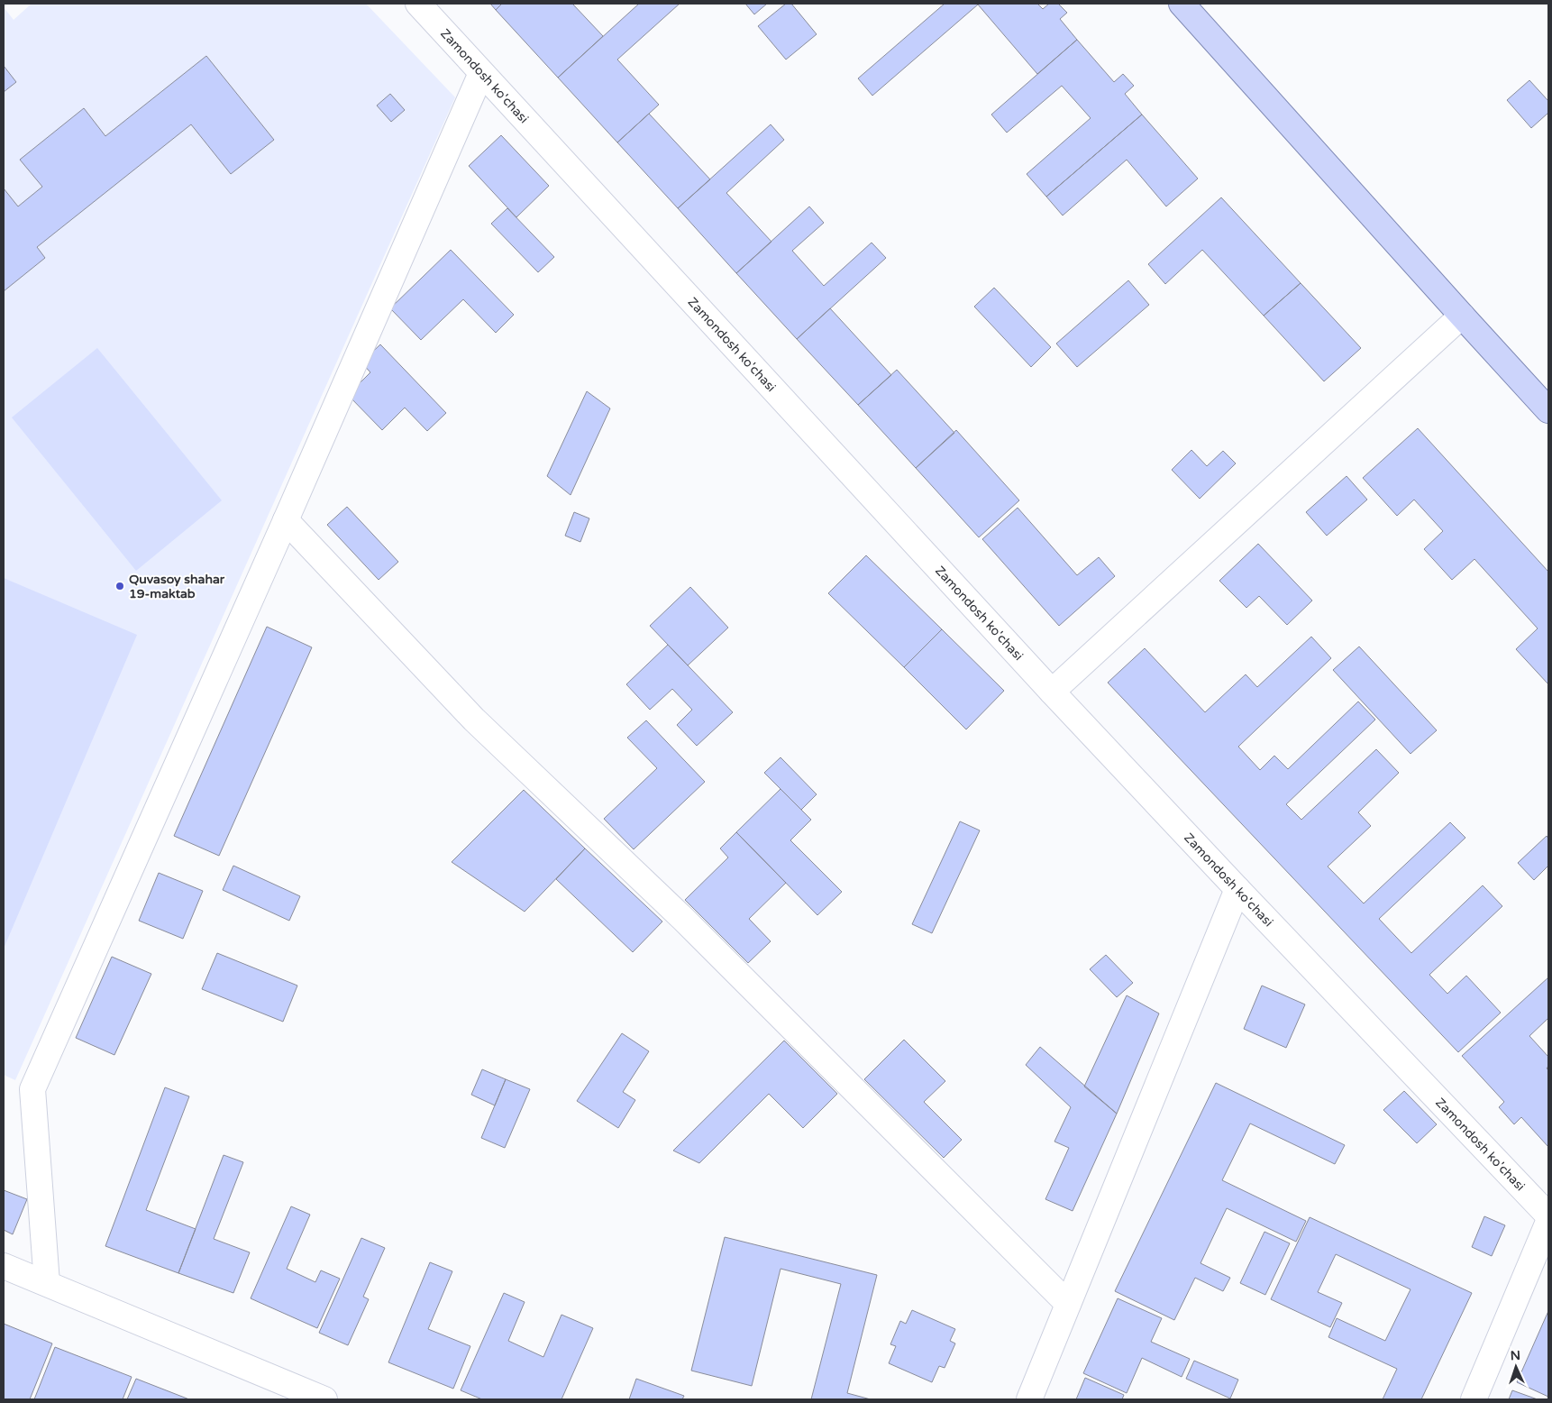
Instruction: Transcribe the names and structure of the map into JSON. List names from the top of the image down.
{
  "streets": {
    "street": ["Zamondosh ko'chasi"]
  },
  "places": ["Quvasoy shahar 19-maktab"],
  "north": "top"
}
